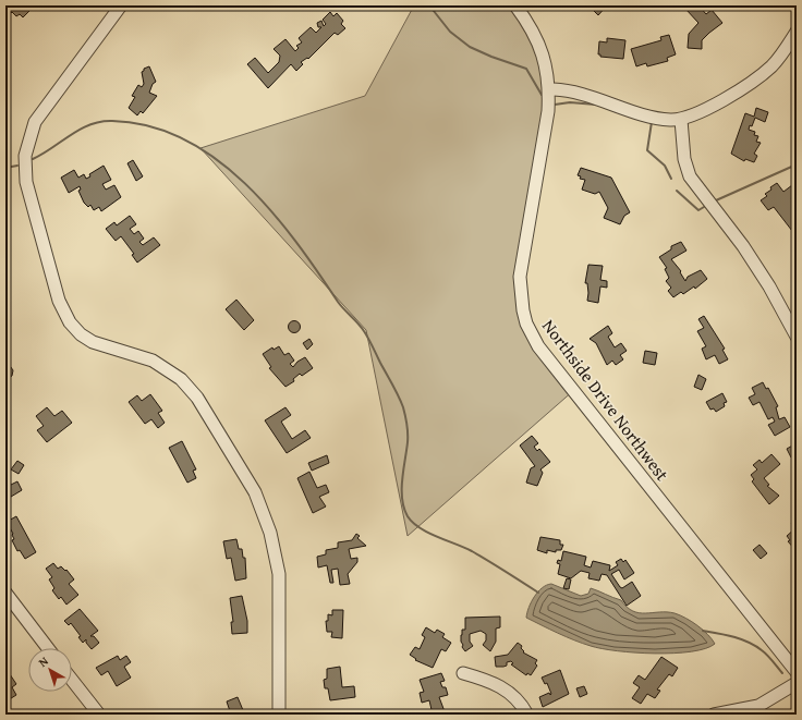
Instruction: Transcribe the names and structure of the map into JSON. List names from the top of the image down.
{
  "streets": {
    "street": ["Northside Drive Northwest"]
  },
  "north": "top left"
}
